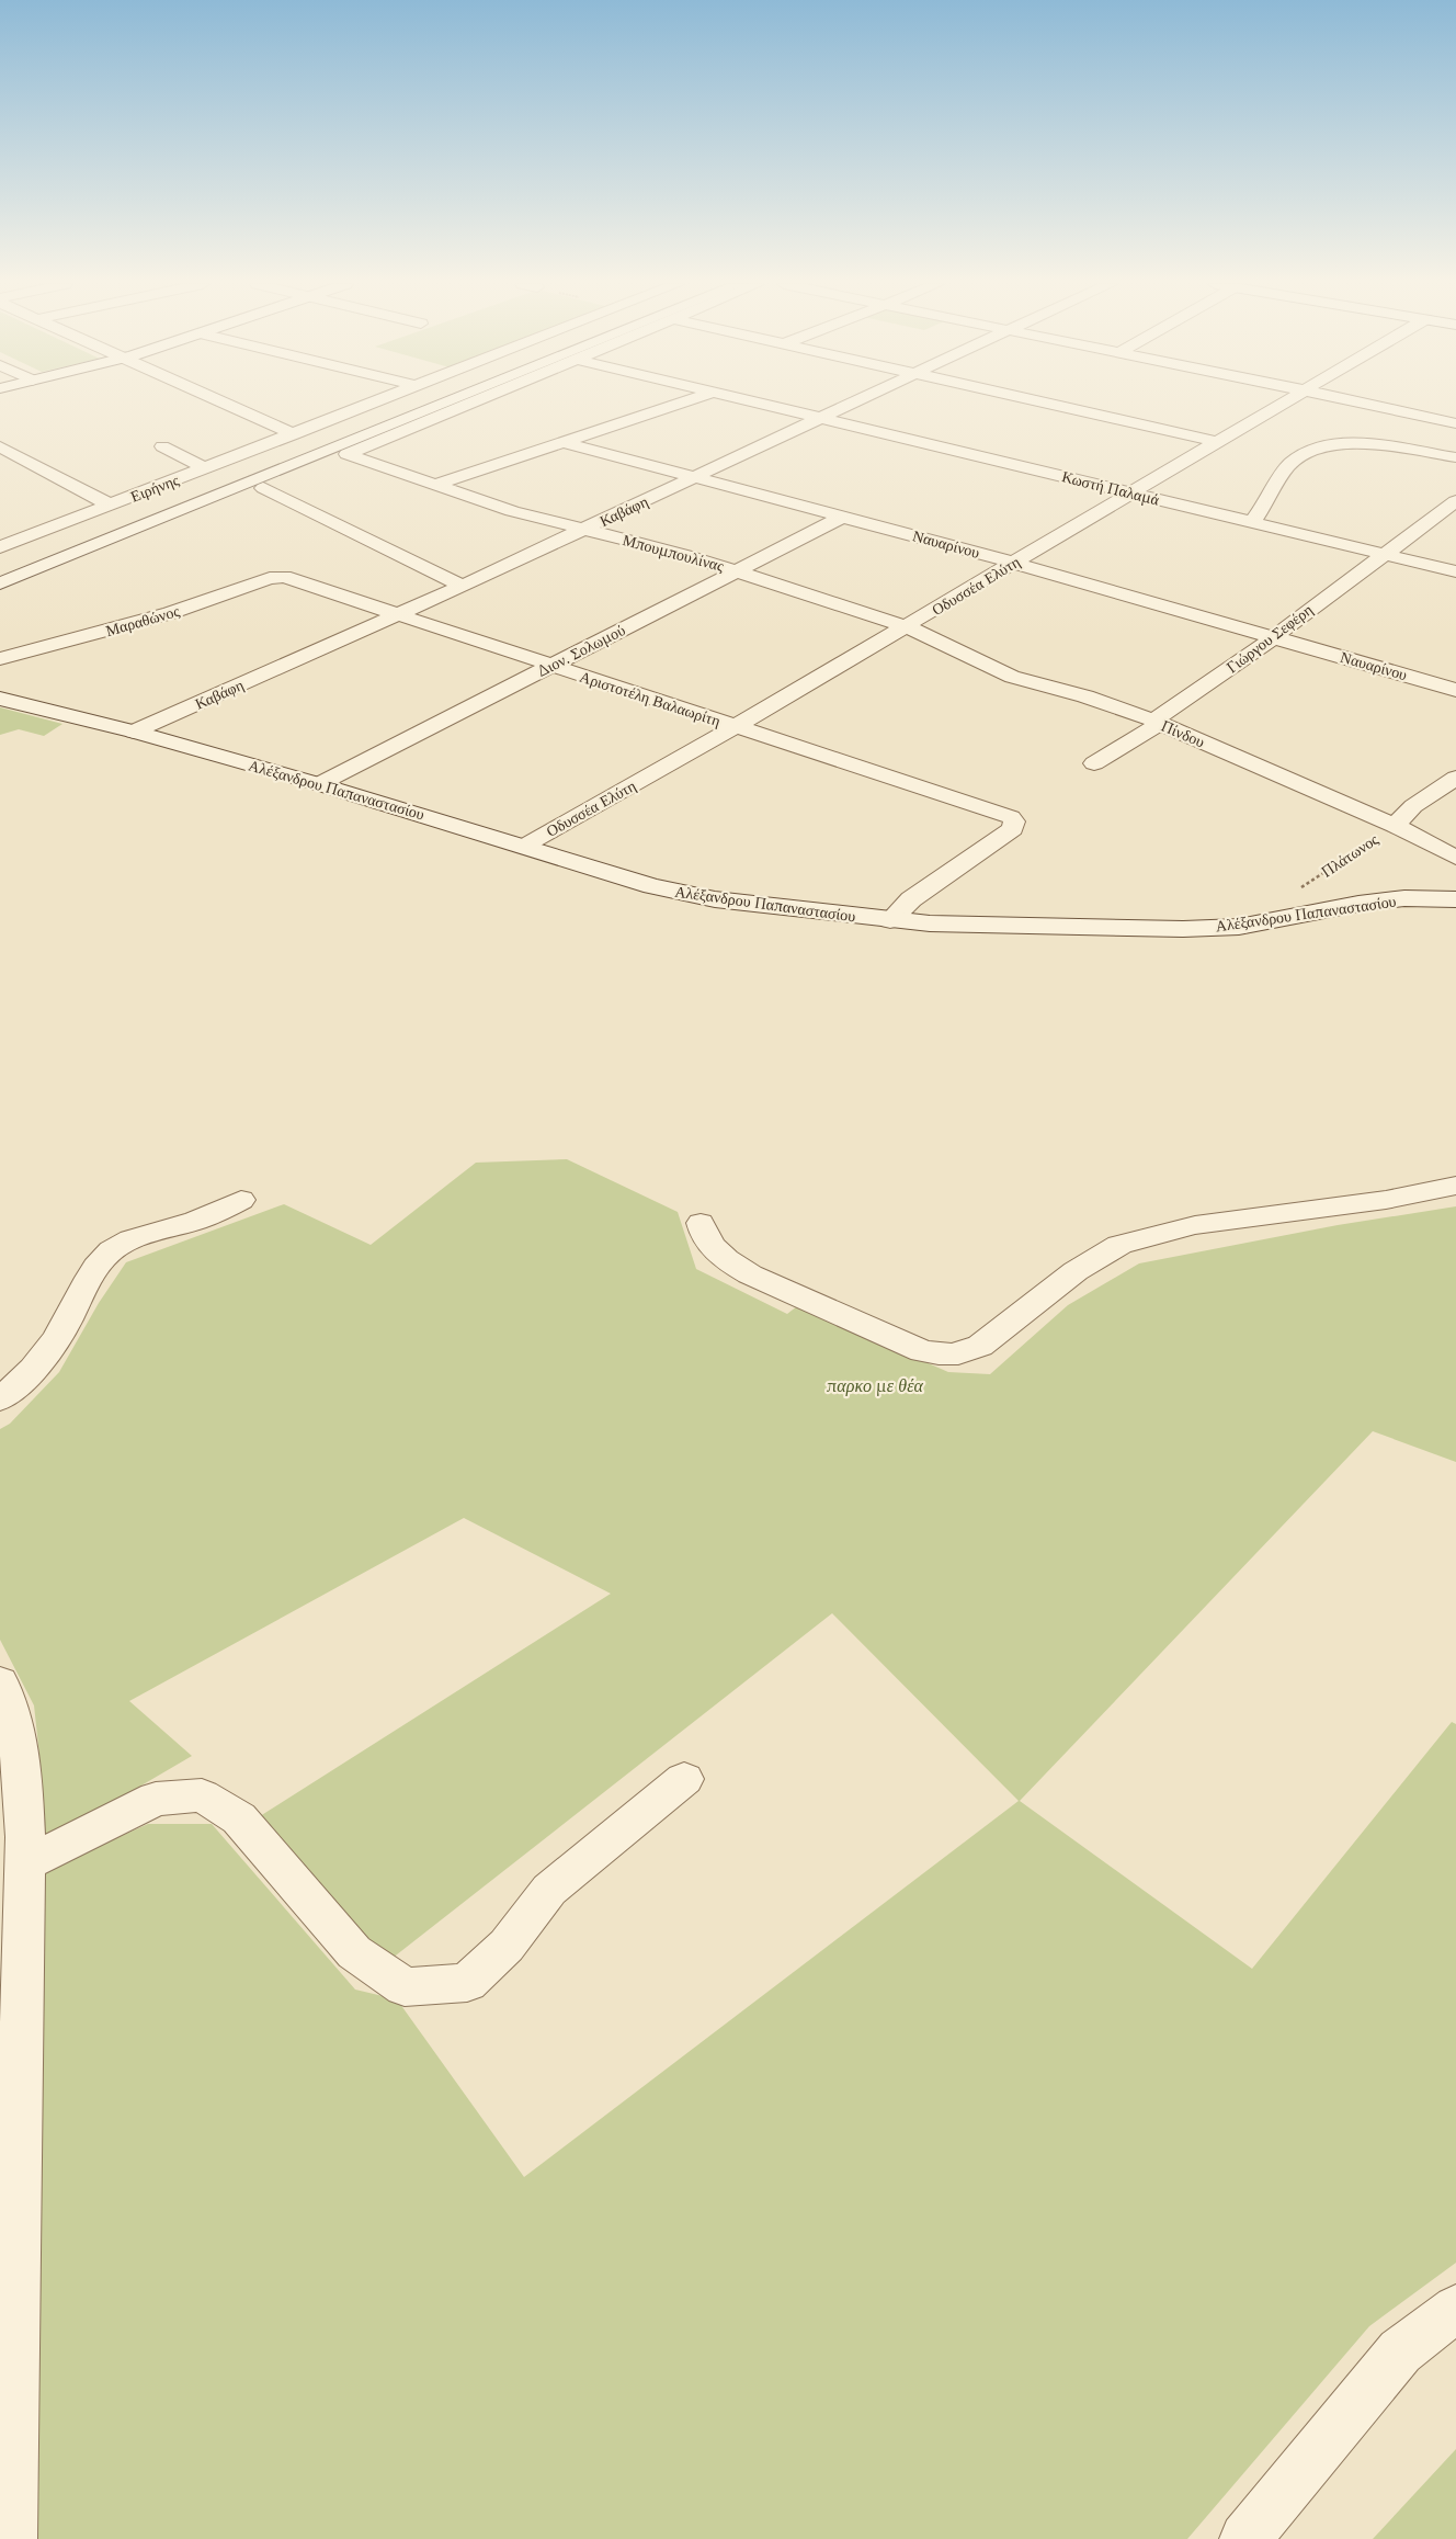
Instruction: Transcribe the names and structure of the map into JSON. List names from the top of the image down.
{
  "streets": {
    "street": [
      "Ειρήνης",
      "Κωστή Παλαμά",
      "Καβάφη",
      "Ναυαρίνου",
      "Μπουμπουλίνας",
      "Οδυσσέα Ελύτη",
      "Μαραθώνος",
      "Γιώργου Σεφέρη",
      "Διον. Σολωμού",
      "Αριστοτέλη Βαλαωρίτη",
      "Πίνδου",
      "Αλέξανδρου Παπαναστασίου",
      "Πλάτωνος"
    ]
  },
  "crossings": [
    ["Κωστή Παλαμά", "Καβάφη"],
    ["Κωστή Παλαμά", "Οδυσσέα Ελύτη"],
    ["Κωστή Παλαμά", "Γιώργου Σεφέρη"],
    ["Καβάφη", "Ναυαρίνου"],
    ["Καβάφη", "Μπουμπουλίνας"],
    ["Καβάφη", "Αριστοτέλη Βαλαωρίτη"],
    ["Καβάφη", "Αλέξανδρου Παπαναστασίου"],
    ["Ναυαρίνου", "Οδυσσέα Ελύτη"],
    ["Ναυαρίνου", "Γιώργου Σεφέρη"],
    ["Ναυαρίνου", "Διον. Σολωμού"],
    ["Μπουμπουλίνας", "Οδυσσέα Ελύτη"],
    ["Μπουμπουλίνας", "Διον. Σολωμού"],
    ["Μπουμπουλίνας", "Πίνδου"],
    ["Οδυσσέα Ελύτη", "Αριστοτέλη Βαλαωρίτη"],
    ["Οδυσσέα Ελύτη", "Πίνδου"],
    ["Οδυσσέα Ελύτη", "Αλέξανδρου Παπαναστασίου"],
    ["Μαραθώνος", "Αριστοτέλη Βαλαωρίτη"],
    ["Γιώργου Σεφέρη", "Πίνδου"],
    ["Διον. Σολωμού", "Αριστοτέλη Βαλαωρίτη"],
    ["Διον. Σολωμού", "Αλέξανδρου Παπαναστασίου"],
    ["Αριστοτέλη Βαλαωρίτη", "Αλέξανδρου Παπαναστασίου"],
    ["Πίνδου", "Πλάτωνος"]
  ],
  "parks": ["παρκο με θέα"]
}
